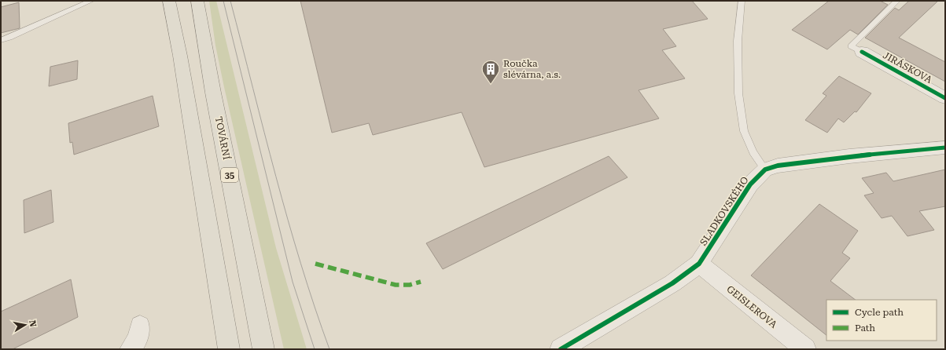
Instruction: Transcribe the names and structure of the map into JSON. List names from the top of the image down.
{
  "streets": {
    "main road": ["TOVÁRNÍ", "35"],
    "street": ["JIRÁSKOVA", "SLADKOVSKÉHO", "GEISLEROVA"]
  },
  "crossings": [
    ["SLADKOVSKÉHO", "GEISLEROVA"]
  ],
  "places": {
    "building": ["Roučka slévárna, a.s."]
  },
  "legend": ["Cycle path", "Path"],
  "north": "right"
}
